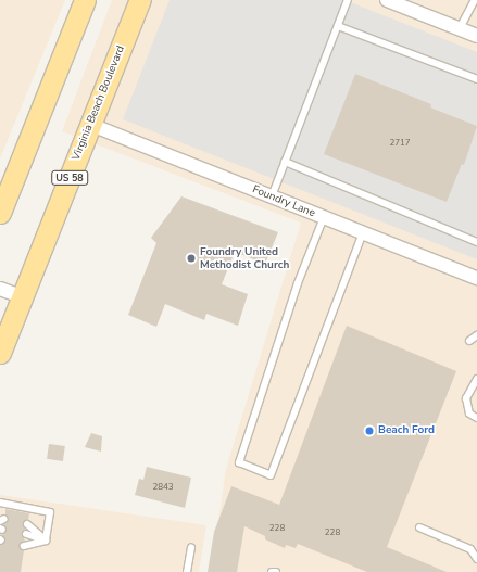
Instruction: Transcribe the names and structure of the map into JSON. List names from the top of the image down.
{
  "streets": {
    "main road": ["Virginia Beach Boulevard", "US 58"],
    "street": ["Foundry Lane"]
  },
  "crossings": [
    ["Virginia Beach Boulevard", "Foundry Lane"]
  ],
  "places": ["Foundry United Methodist Church", "Beach Ford"],
  "house_numbers": [
    "2717",
    "2843",
    "228",
    "228"
  ]
}
